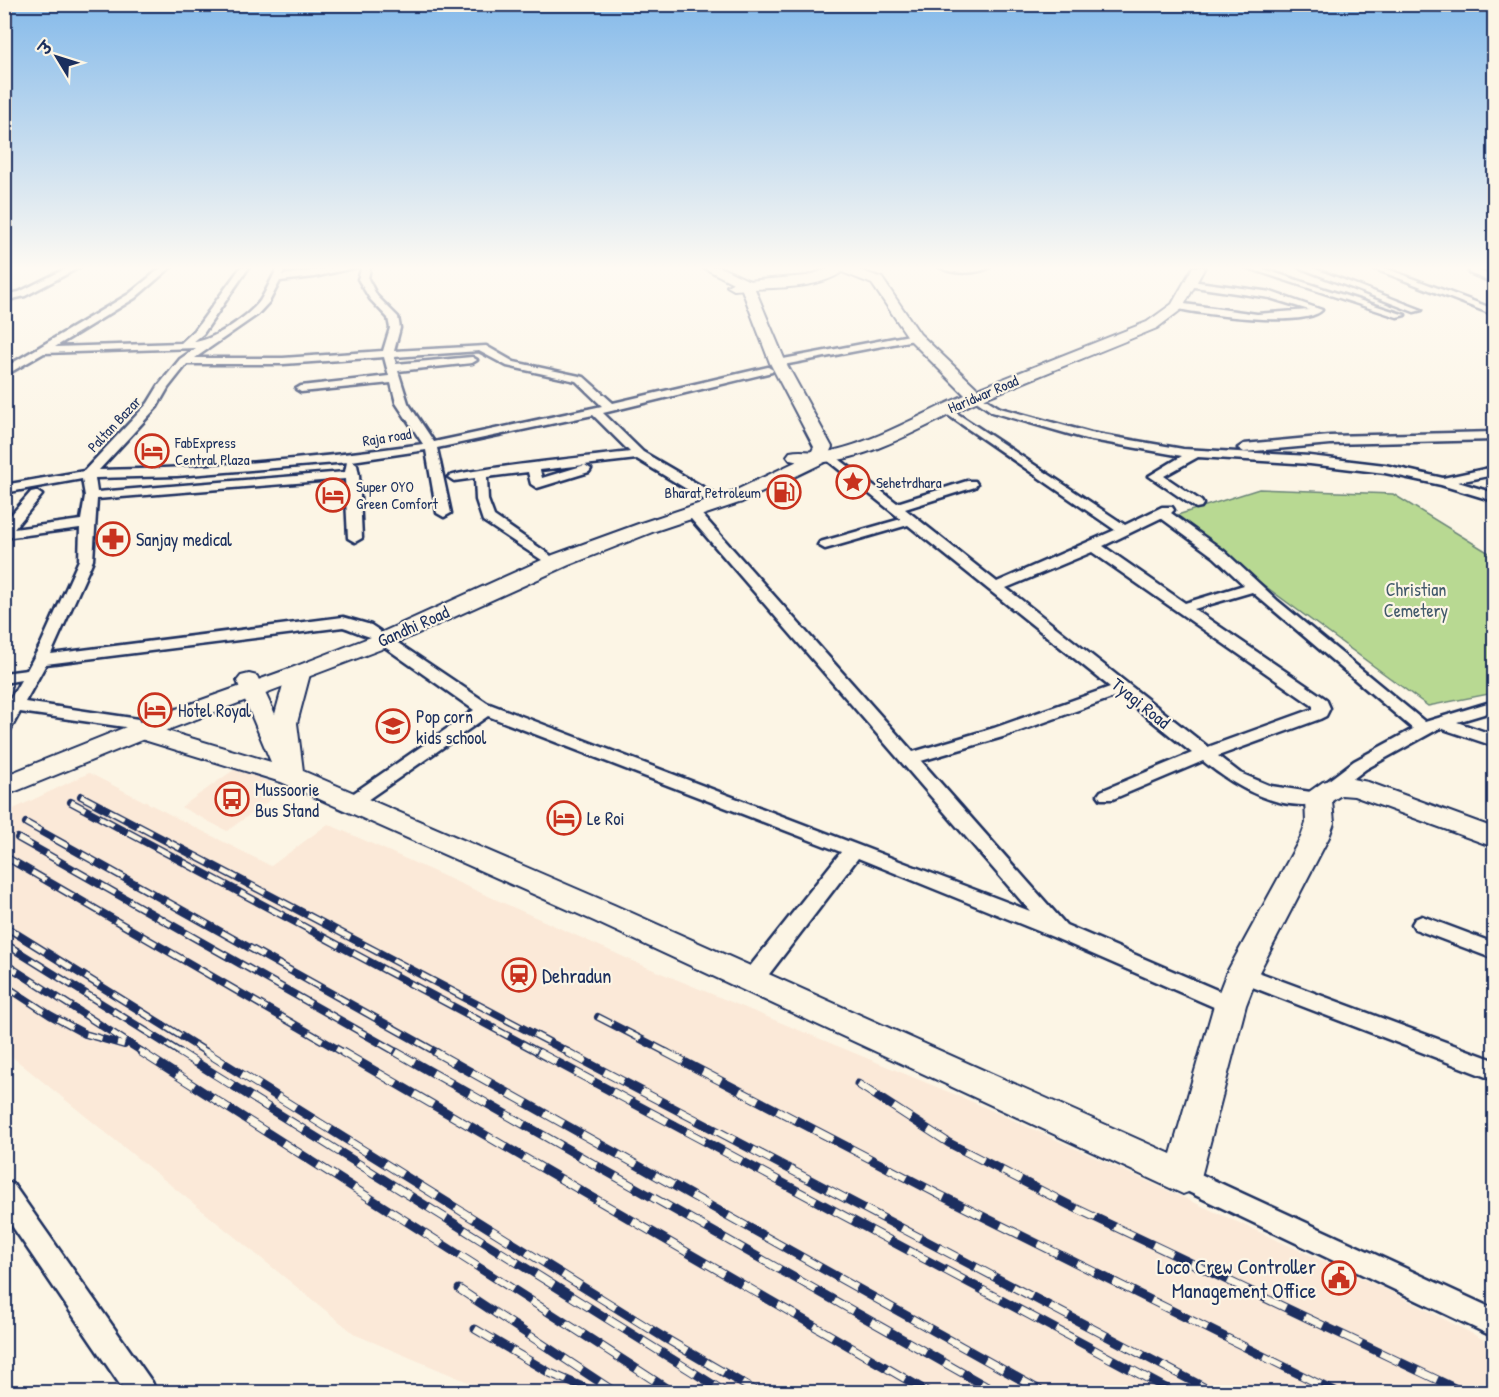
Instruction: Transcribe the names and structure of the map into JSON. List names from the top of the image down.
{
  "streets": {
    "main road": ["Gandhi Road"],
    "street": [
      "Haridwar Road",
      "Paltan Bazar",
      "Raja road",
      "Tyagi Road"
    ]
  },
  "crossings": [
    ["Haridwar Road", "Gandhi Road"],
    ["Haridwar Road", "Tyagi Road"],
    ["Paltan Bazar", "Raja road"],
    ["Gandhi Road", "Tyagi Road"]
  ],
  "parks": ["Christian Cemetery"],
  "places": {
    "hotel": [
      "FabExpress Central Plaza",
      "Super OYO Green Comfort",
      "Hotel Royal",
      "Le Roi"
    ],
    "place": ["Sehetrdhara"],
    "fuel station": ["Bharat Petroleum"],
    "pharmacy": ["Sanjay medical"],
    "school or university": ["Pop corn kids school"],
    "bus stop": ["Mussoorie Bus Stand"],
    "station": ["Dehradun"],
    "public building": ["Loco Crew Controller Management Office"]
  },
  "north": "top left"
}
